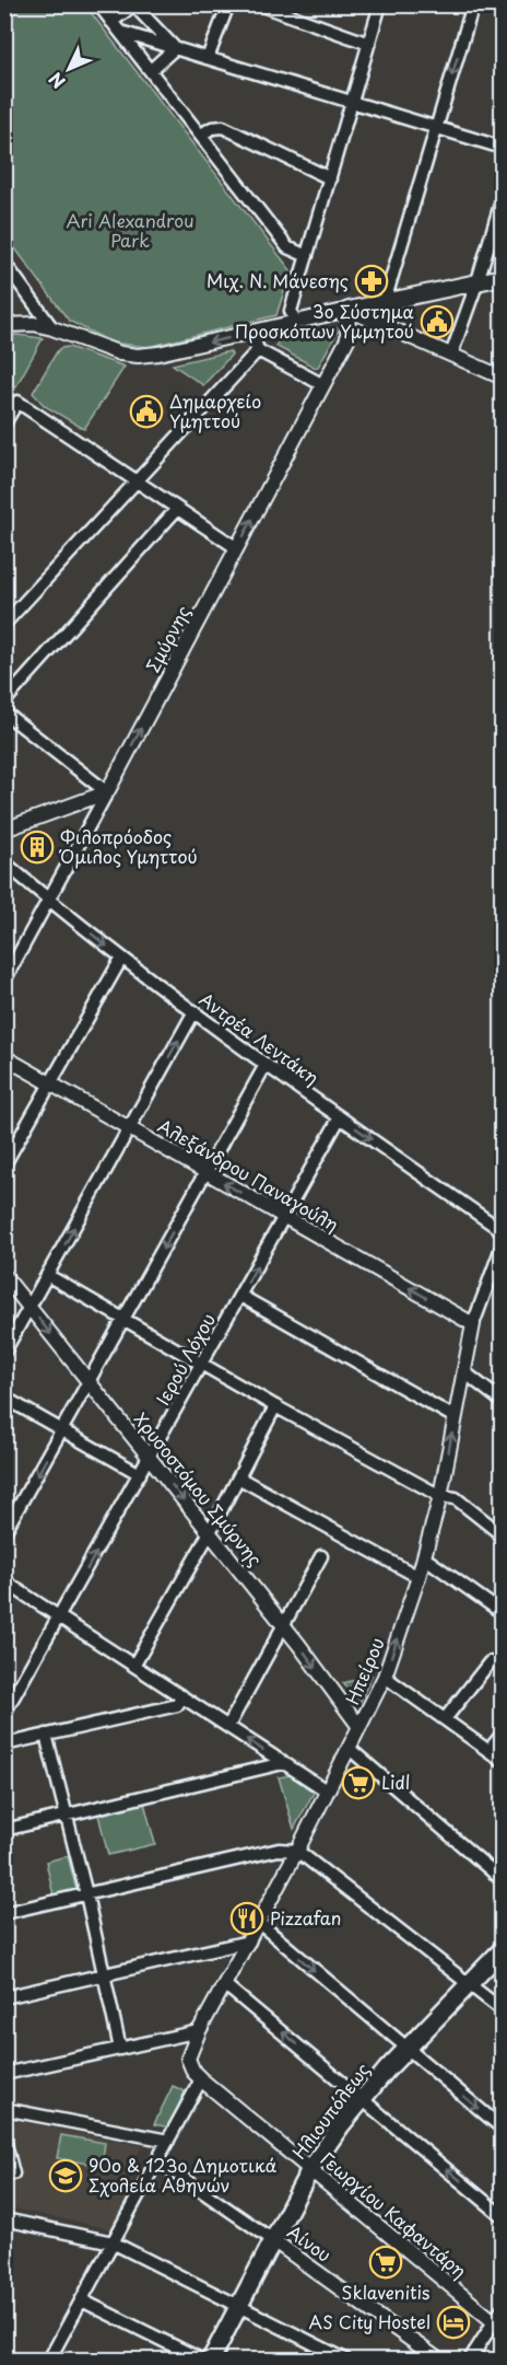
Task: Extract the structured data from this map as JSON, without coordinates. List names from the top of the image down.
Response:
{
  "streets": {
    "main road": ["Ηλιουπόλεως"],
    "street": [
      "Σμύρνης",
      "Αντρέα Λεντάκη",
      "Αλεξάνδρου Παναγούλη",
      "Ιερού Λόχου",
      "Χρυσοστόμου Σμύρνης",
      "Ηπείρου",
      "Γεωργίου Καφαντάρη",
      "Αίνου"
    ]
  },
  "crossings": [
    ["Σμύρνης", "Αντρέα Λεντάκη"],
    ["Αντρέα Λεντάκη", "Ιερού Λόχου"],
    ["Αλεξάνδρου Παναγούλη", "Ιερού Λόχου"],
    ["Αλεξάνδρου Παναγούλη", "Ηπείρου"],
    ["Ιερού Λόχου", "Χρυσοστόμου Σμύρνης"],
    ["Χρυσοστόμου Σμύρνης", "Ηπείρου"],
    ["Ηπείρου", "Γεωργίου Καφαντάρη"],
    ["Ηλιουπόλεως", "Γεωργίου Καφαντάρη"],
    ["Ηλιουπόλεως", "Αίνου"]
  ],
  "one_way": ["Αντρέα Λεντάκη"],
  "parks": ["Ari Alexandrou Park"],
  "places": {
    "pharmacy": ["Μιχ. Ν. Μάνεσης"],
    "public building": ["3o Σύστημα Προσκόπων Υμμητού", "Δημαρχείο Υμηττού"],
    "building": ["Φιλοπρόοδος Όμιλος Υμηττού"],
    "supermarket": ["Lidl", "Sklavenitis"],
    "restaurant": ["Pizzafan"],
    "school or university": ["90ο & 123ο Δημοτικά Σχολεία Αθηνών"],
    "hotel": ["AS City Hostel"]
  },
  "north": "bottom left"
}
